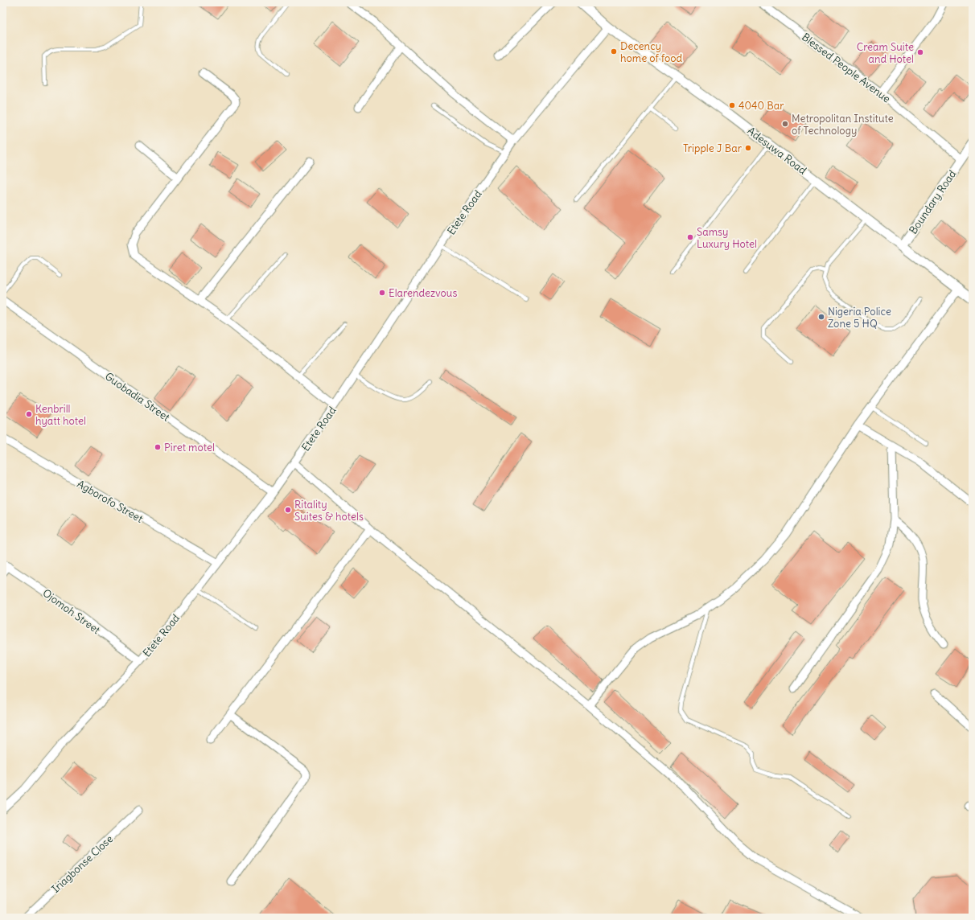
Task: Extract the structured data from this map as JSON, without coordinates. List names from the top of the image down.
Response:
{
  "streets": {
    "street": [
      "Blessed People Avenue",
      "Adesuwa Road",
      "Boundary Road",
      "Etete Road",
      "Guobadia Street",
      "Agborofo Street",
      "Ojomoh Street",
      "Iriagbonse Close"
    ]
  },
  "crossings": [
    ["Blessed People Avenue", "Boundary Road"],
    ["Adesuwa Road", "Boundary Road"],
    ["Adesuwa Road", "Etete Road"],
    ["Etete Road", "Guobadia Street"],
    ["Etete Road", "Agborofo Street"],
    ["Etete Road", "Ojomoh Street"]
  ],
  "places": [
    "Decency home of food",
    "Cream Suite and Hotel",
    "4040 Bar",
    "Metropolitan Institute of Technology",
    "Tripple J Bar",
    "Samsy Luxury Hotel",
    "Elarendezvous",
    "Nigeria Police Zone 5 HQ",
    "Kenbrill hyatt hotel",
    "Piret motel",
    "Ritality Suites & hotels"
  ]
}
